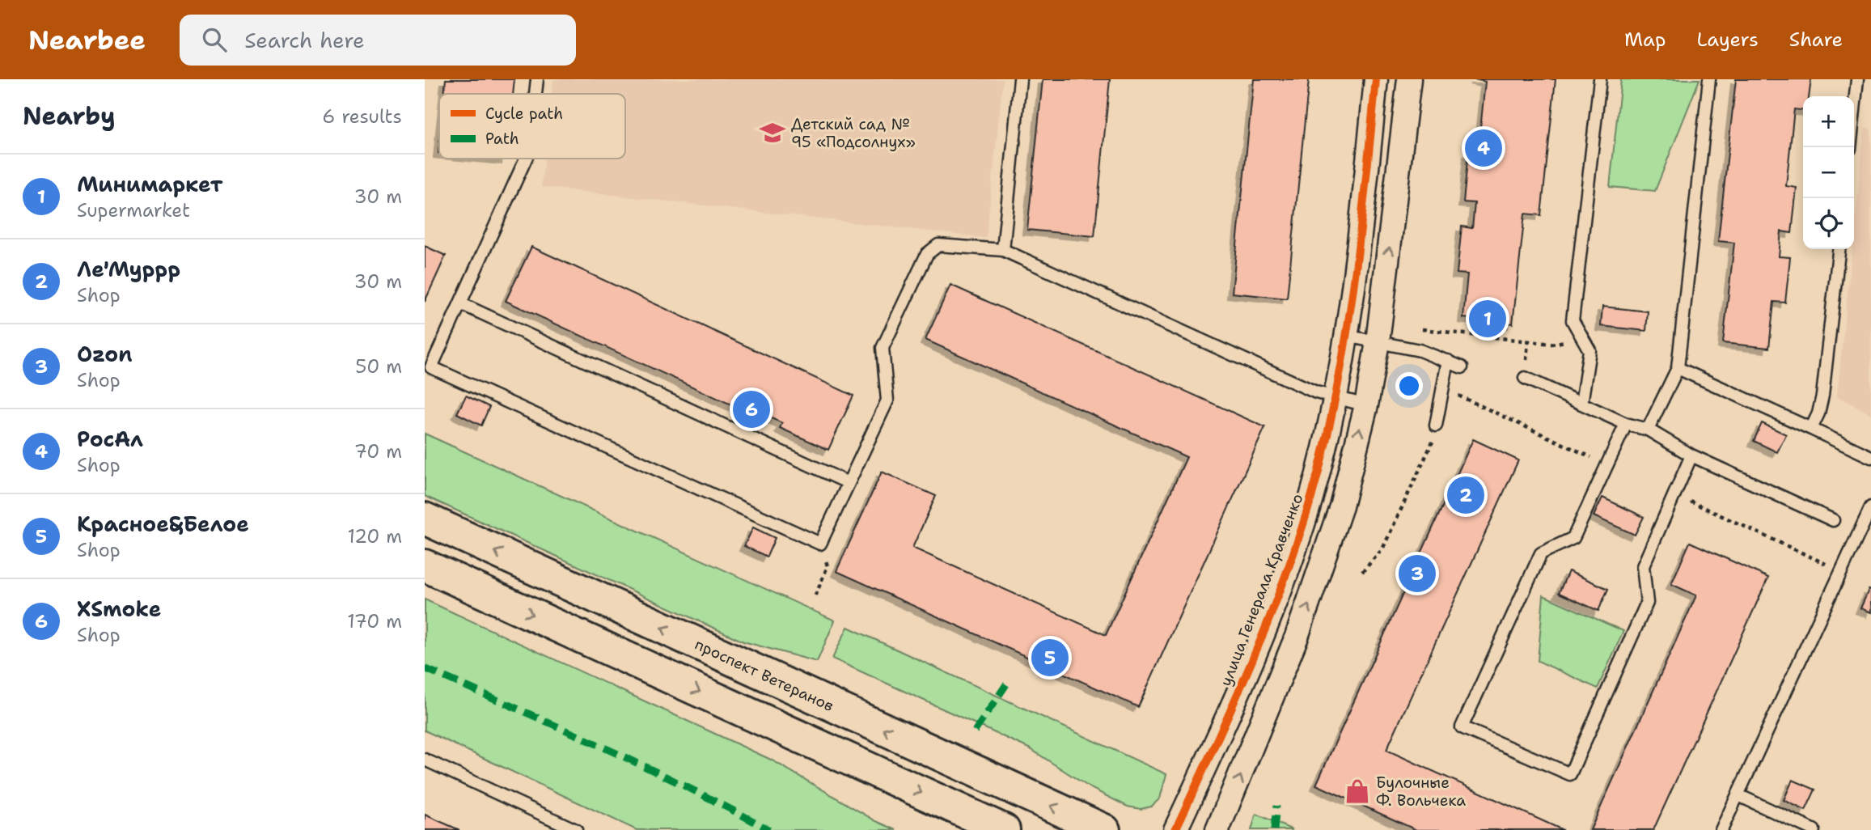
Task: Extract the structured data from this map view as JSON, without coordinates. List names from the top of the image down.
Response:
{
  "streets": {
    "main road": ["проспект Ветеранов"],
    "street": ["улица Генерала Кравченко"]
  },
  "places": {
    "school or university": ["Детский сад № 95 «Подсолнух»"],
    "shop": ["Булочные Ф. Вольчека"]
  },
  "legend": ["Cycle path", "Path"],
  "page": {
    "header": "Nearbee",
    "search": "Search here",
    "nav": ["Map", "Layers", "Share"],
    "heading": ["Nearby", "6 results"],
    "map_buttons": ["+", "−"],
    "pins": [
      "4",
      "1",
      "6",
      "2",
      "3",
      "5"
    ],
    "list": [
      {
        "mark": "1",
        "name": "Минимаркет",
        "note": "Supermarket",
        "value": "30 m"
      },
      {
        "mark": "2",
        "name": "Ле'Муррр",
        "note": "Shop",
        "value": "30 m"
      },
      {
        "mark": "3",
        "name": "Ozon",
        "note": "Shop",
        "value": "50 m"
      },
      {
        "mark": "4",
        "name": "РосАл",
        "note": "Shop",
        "value": "70 m"
      },
      {
        "mark": "5",
        "name": "Красное&Белое",
        "note": "Shop",
        "value": "120 m"
      },
      {
        "mark": "6",
        "name": "XSmoke",
        "note": "Shop",
        "value": "170 m"
      }
    ]
  }
}
